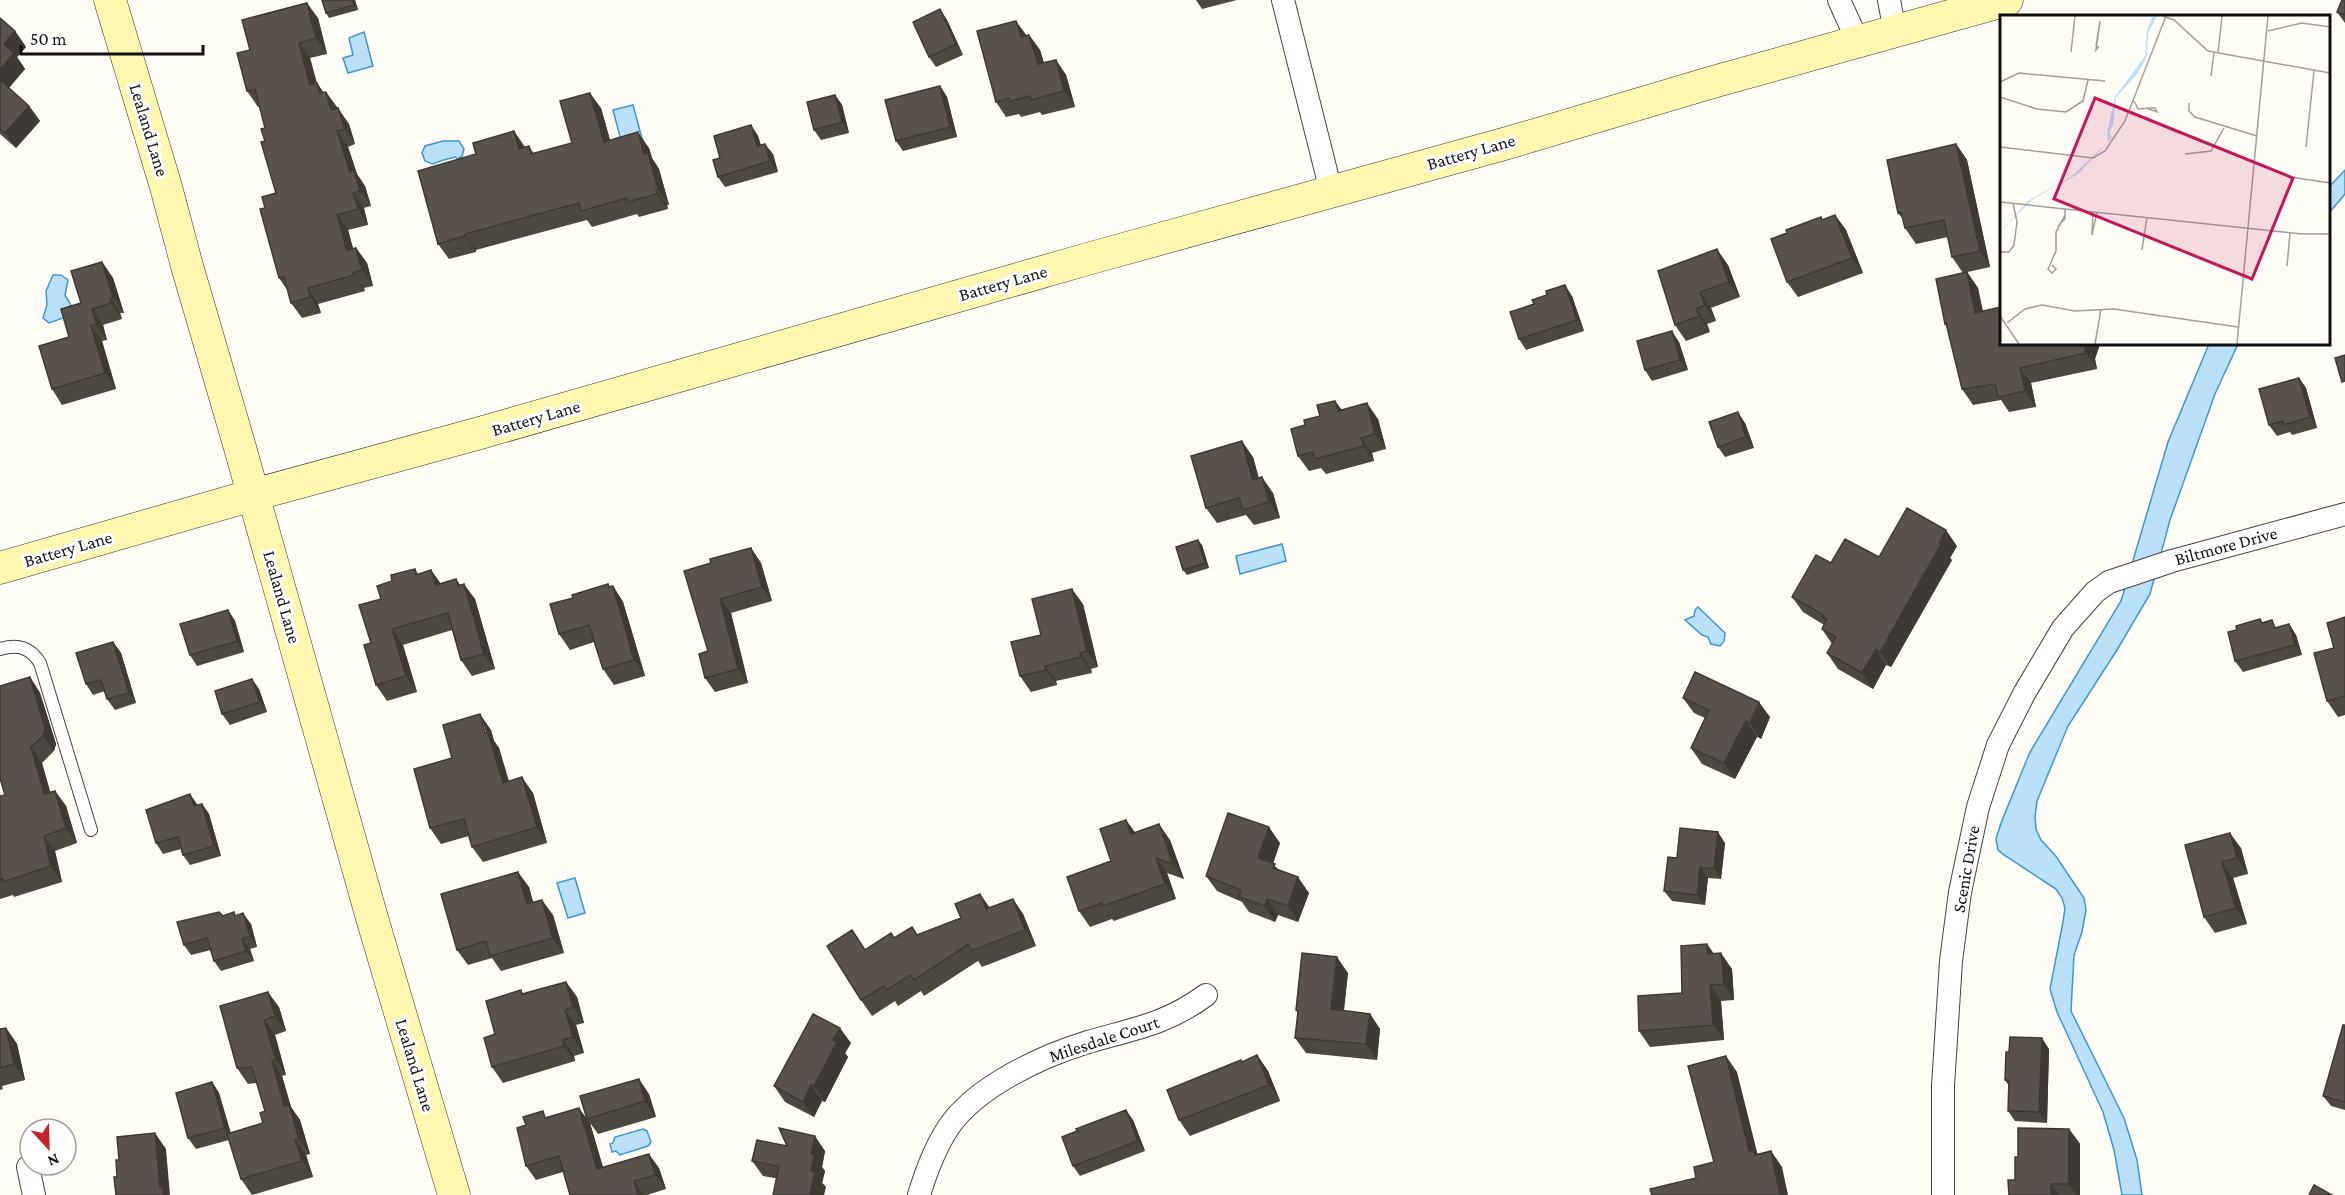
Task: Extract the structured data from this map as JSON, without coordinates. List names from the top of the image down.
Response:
{
  "streets": {
    "main road": ["Lealand Lane", "Battery Lane"],
    "street": ["Biltmore Drive", "Scenic Drive", "Milesdale Court"]
  },
  "crossings": [
    ["Lealand Lane", "Battery Lane"],
    ["Biltmore Drive", "Scenic Drive"]
  ],
  "scale_bar": "50 m",
  "north": "bottom"
}
